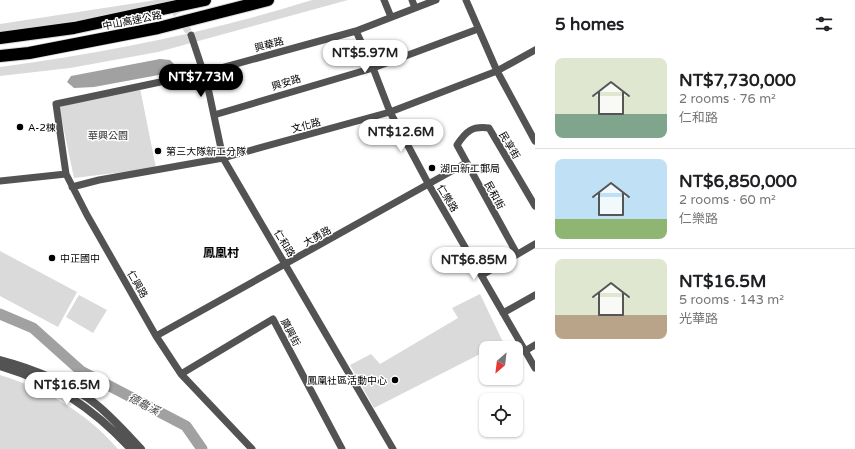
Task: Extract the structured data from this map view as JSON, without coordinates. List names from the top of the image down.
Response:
{
  "streets": {
    "highway": ["中山高速公路"],
    "street": [
      "興華路",
      "興安路",
      "文化路",
      "民享街",
      "民和街",
      "仁樂路",
      "大勇路",
      "仁和路",
      "仁興路",
      "廣興街"
    ]
  },
  "crossings": [
    ["興華路", "仁樂路"],
    ["興華路", "仁和路"],
    ["興華路", "仁興路"],
    ["興安路", "仁樂路"],
    ["興安路", "仁和路"],
    ["文化路", "仁樂路"],
    ["文化路", "仁和路"],
    ["文化路", "仁興路"],
    ["民享街", "民和街"],
    ["民和街", "大勇路"],
    ["仁樂路", "大勇路"],
    ["大勇路", "仁和路"],
    ["大勇路", "仁興路"],
    ["仁興路", "廣興街"]
  ],
  "districts": ["鳳凰村"],
  "water": ["德龜溪"],
  "parks": ["華興公園"],
  "places": [
    "A-2棟",
    "第三大隊新工分隊",
    "湖口新工郵局",
    "中正國中",
    "鳳凰社區活動中心"
  ],
  "north": "bottom left",
  "page": {
    "heading": "5 homes",
    "price": [
      "NT$5.97M",
      "NT$7.73M",
      "NT$12.6M",
      "NT$6.85M",
      "NT$16.5M"
    ],
    "list": [
      {
        "name": "NT$7,730,000",
        "note": "2 rooms · 76 m² · 仁和路"
      },
      {
        "name": "NT$6,850,000",
        "note": "2 rooms · 60 m² · 仁樂路"
      },
      {
        "name": "NT$16.5M",
        "note": "5 rooms · 143 m² · 光華路"
      }
    ]
  }
}
